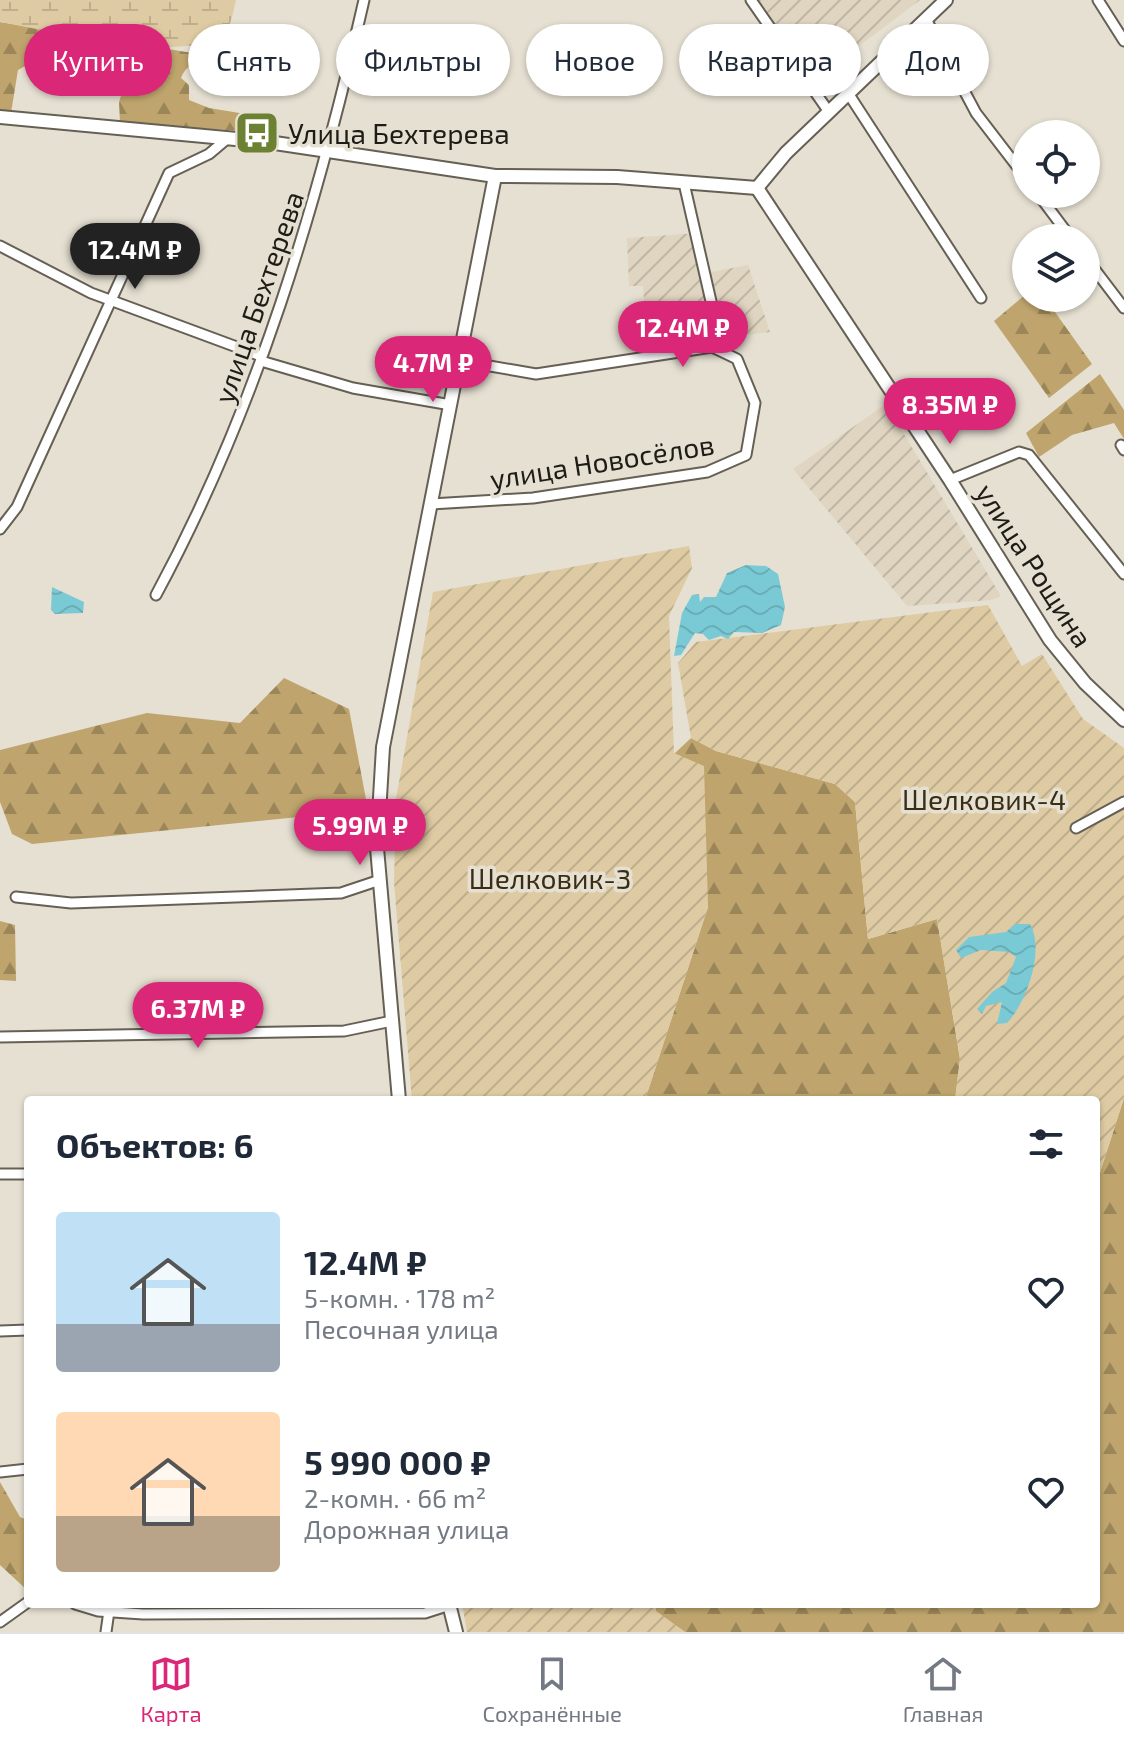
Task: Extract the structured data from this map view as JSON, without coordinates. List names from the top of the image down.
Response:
{
  "streets": {
    "street": ["улица Бехтерева", "улица Новосёлов", "улица Рощина"]
  },
  "parks": ["Шелковик-4", "Шелковик-3"],
  "places": {
    "bus stop": ["Улица Бехтерева"]
  },
  "page": {
    "chip": [
      "Купить",
      "Снять",
      "Фильтры",
      "Новое",
      "Квартира",
      "Дом"
    ],
    "price": [
      "12.4M ₽",
      "12.4M ₽",
      "4.7M ₽",
      "8.35M ₽",
      "5.99M ₽",
      "6.37M ₽"
    ],
    "heading": "Объектов: 6",
    "list": [
      {
        "name": "12.4M ₽",
        "note": "5-комн. · 178 m² · Песочная улица"
      },
      {
        "name": "5 990 000 ₽",
        "note": "2-комн. · 66 m² · Дорожная улица"
      }
    ],
    "tabs": ["Карта", "Сохранённые", "Главная"]
  }
}
